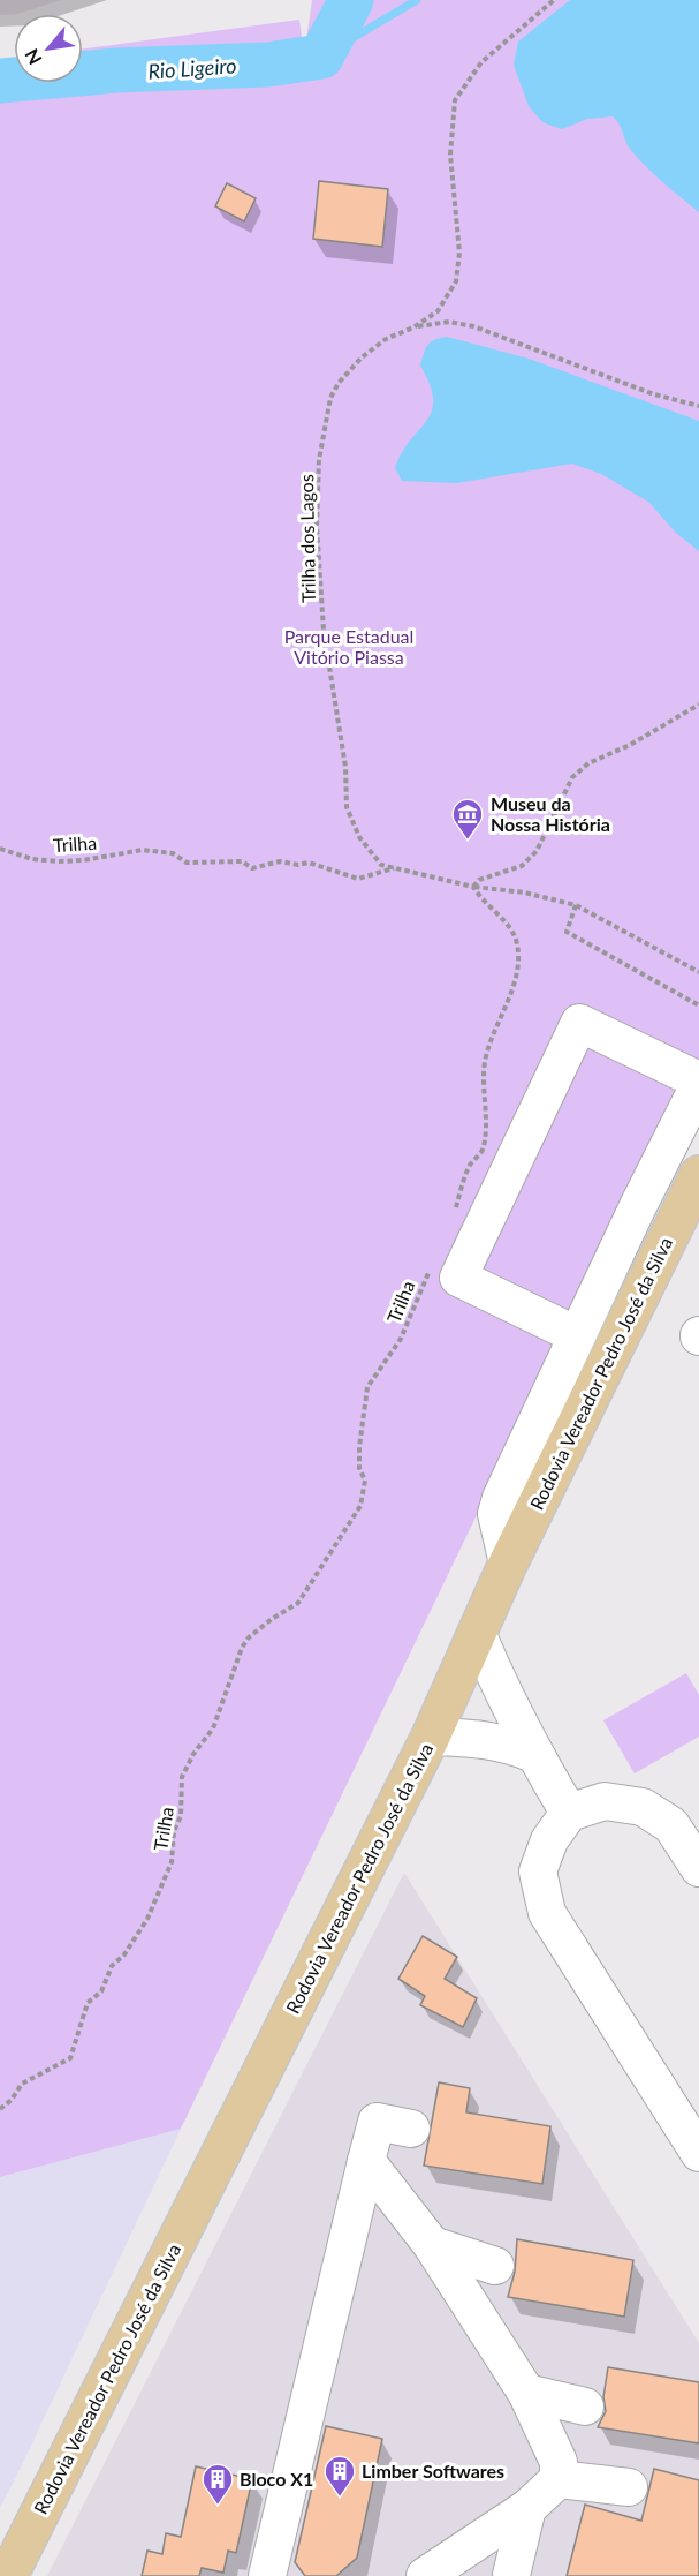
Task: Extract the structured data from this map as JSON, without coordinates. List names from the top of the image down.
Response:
{
  "streets": {
    "main road": ["Rodovia Vereador Pedro José da Silva"],
    "path": ["Trilha dos Lagos", "Trilha"]
  },
  "crossings": [
    ["Trilha dos Lagos", "Trilha"]
  ],
  "water": ["Rio Ligeiro"],
  "parks": ["Parque Estadual Vitório Piassa"],
  "places": {
    "museum": ["Museu da Nossa História"],
    "building": ["Limber Softwares", "Bloco X1"]
  },
  "north": "bottom left"
}
